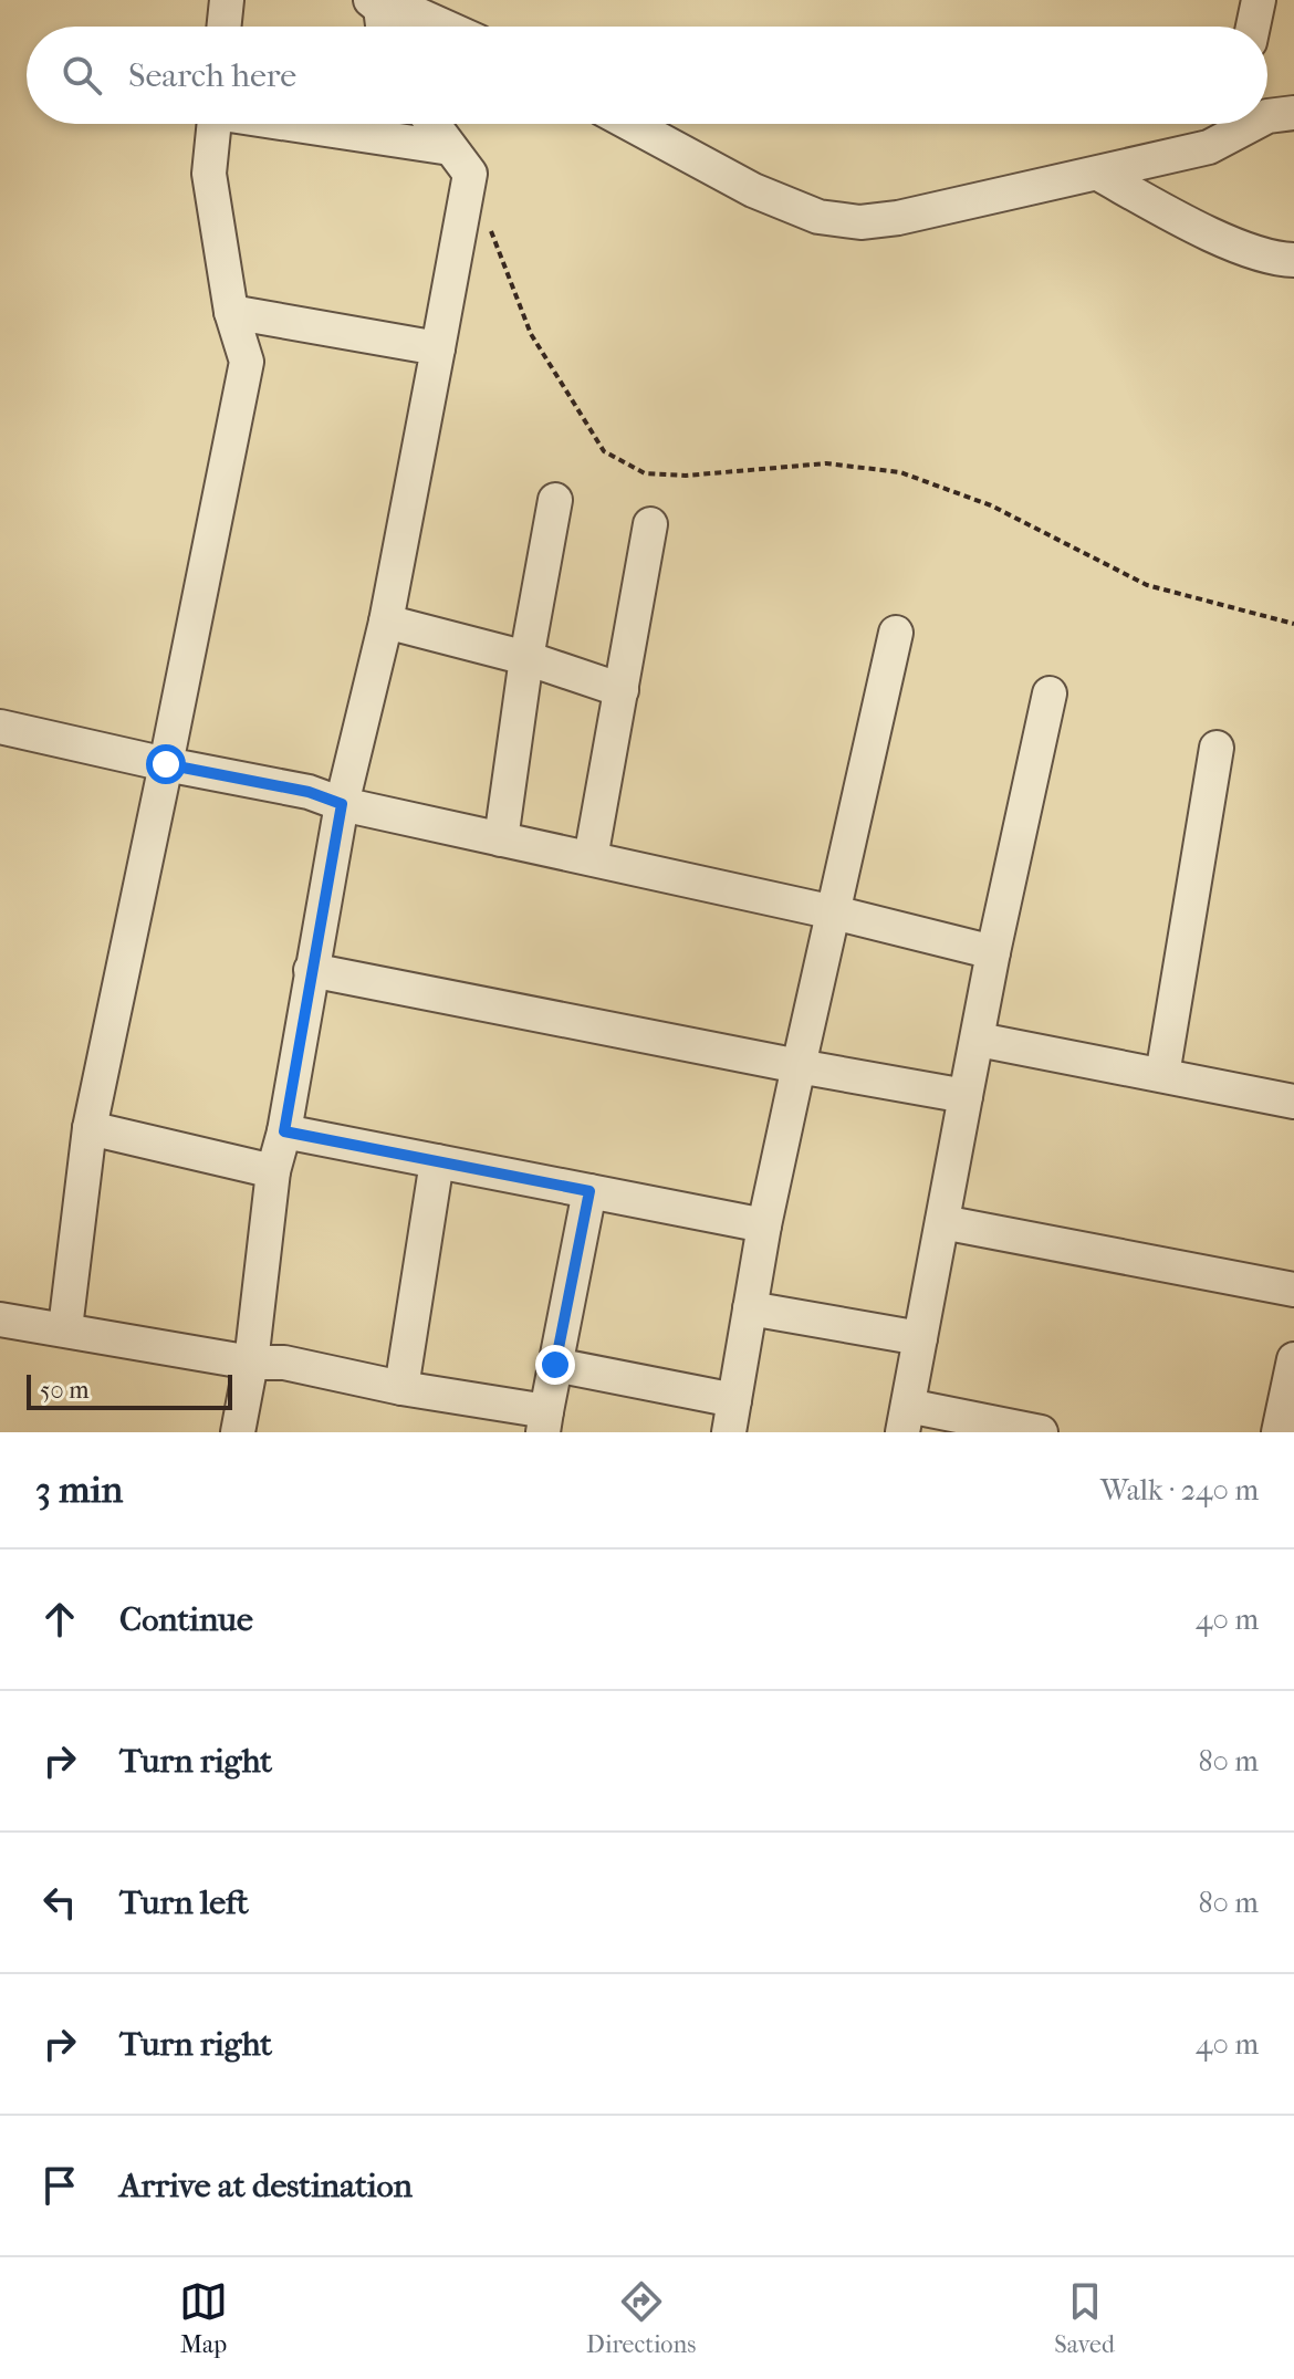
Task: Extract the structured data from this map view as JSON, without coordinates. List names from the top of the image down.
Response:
{
  "scale_bar": "50 m",
  "page": {
    "search": "Search here",
    "scale": "50 m",
    "heading": ["3 min", "Walk · 240 m"],
    "list": [
      ["Continue", "40 m"],
      ["Turn right", "80 m"],
      ["Turn left", "80 m"],
      ["Turn right", "40 m"],
      "Arrive at destination"
    ],
    "nav": ["Map", "Directions", "Saved"]
  }
}
